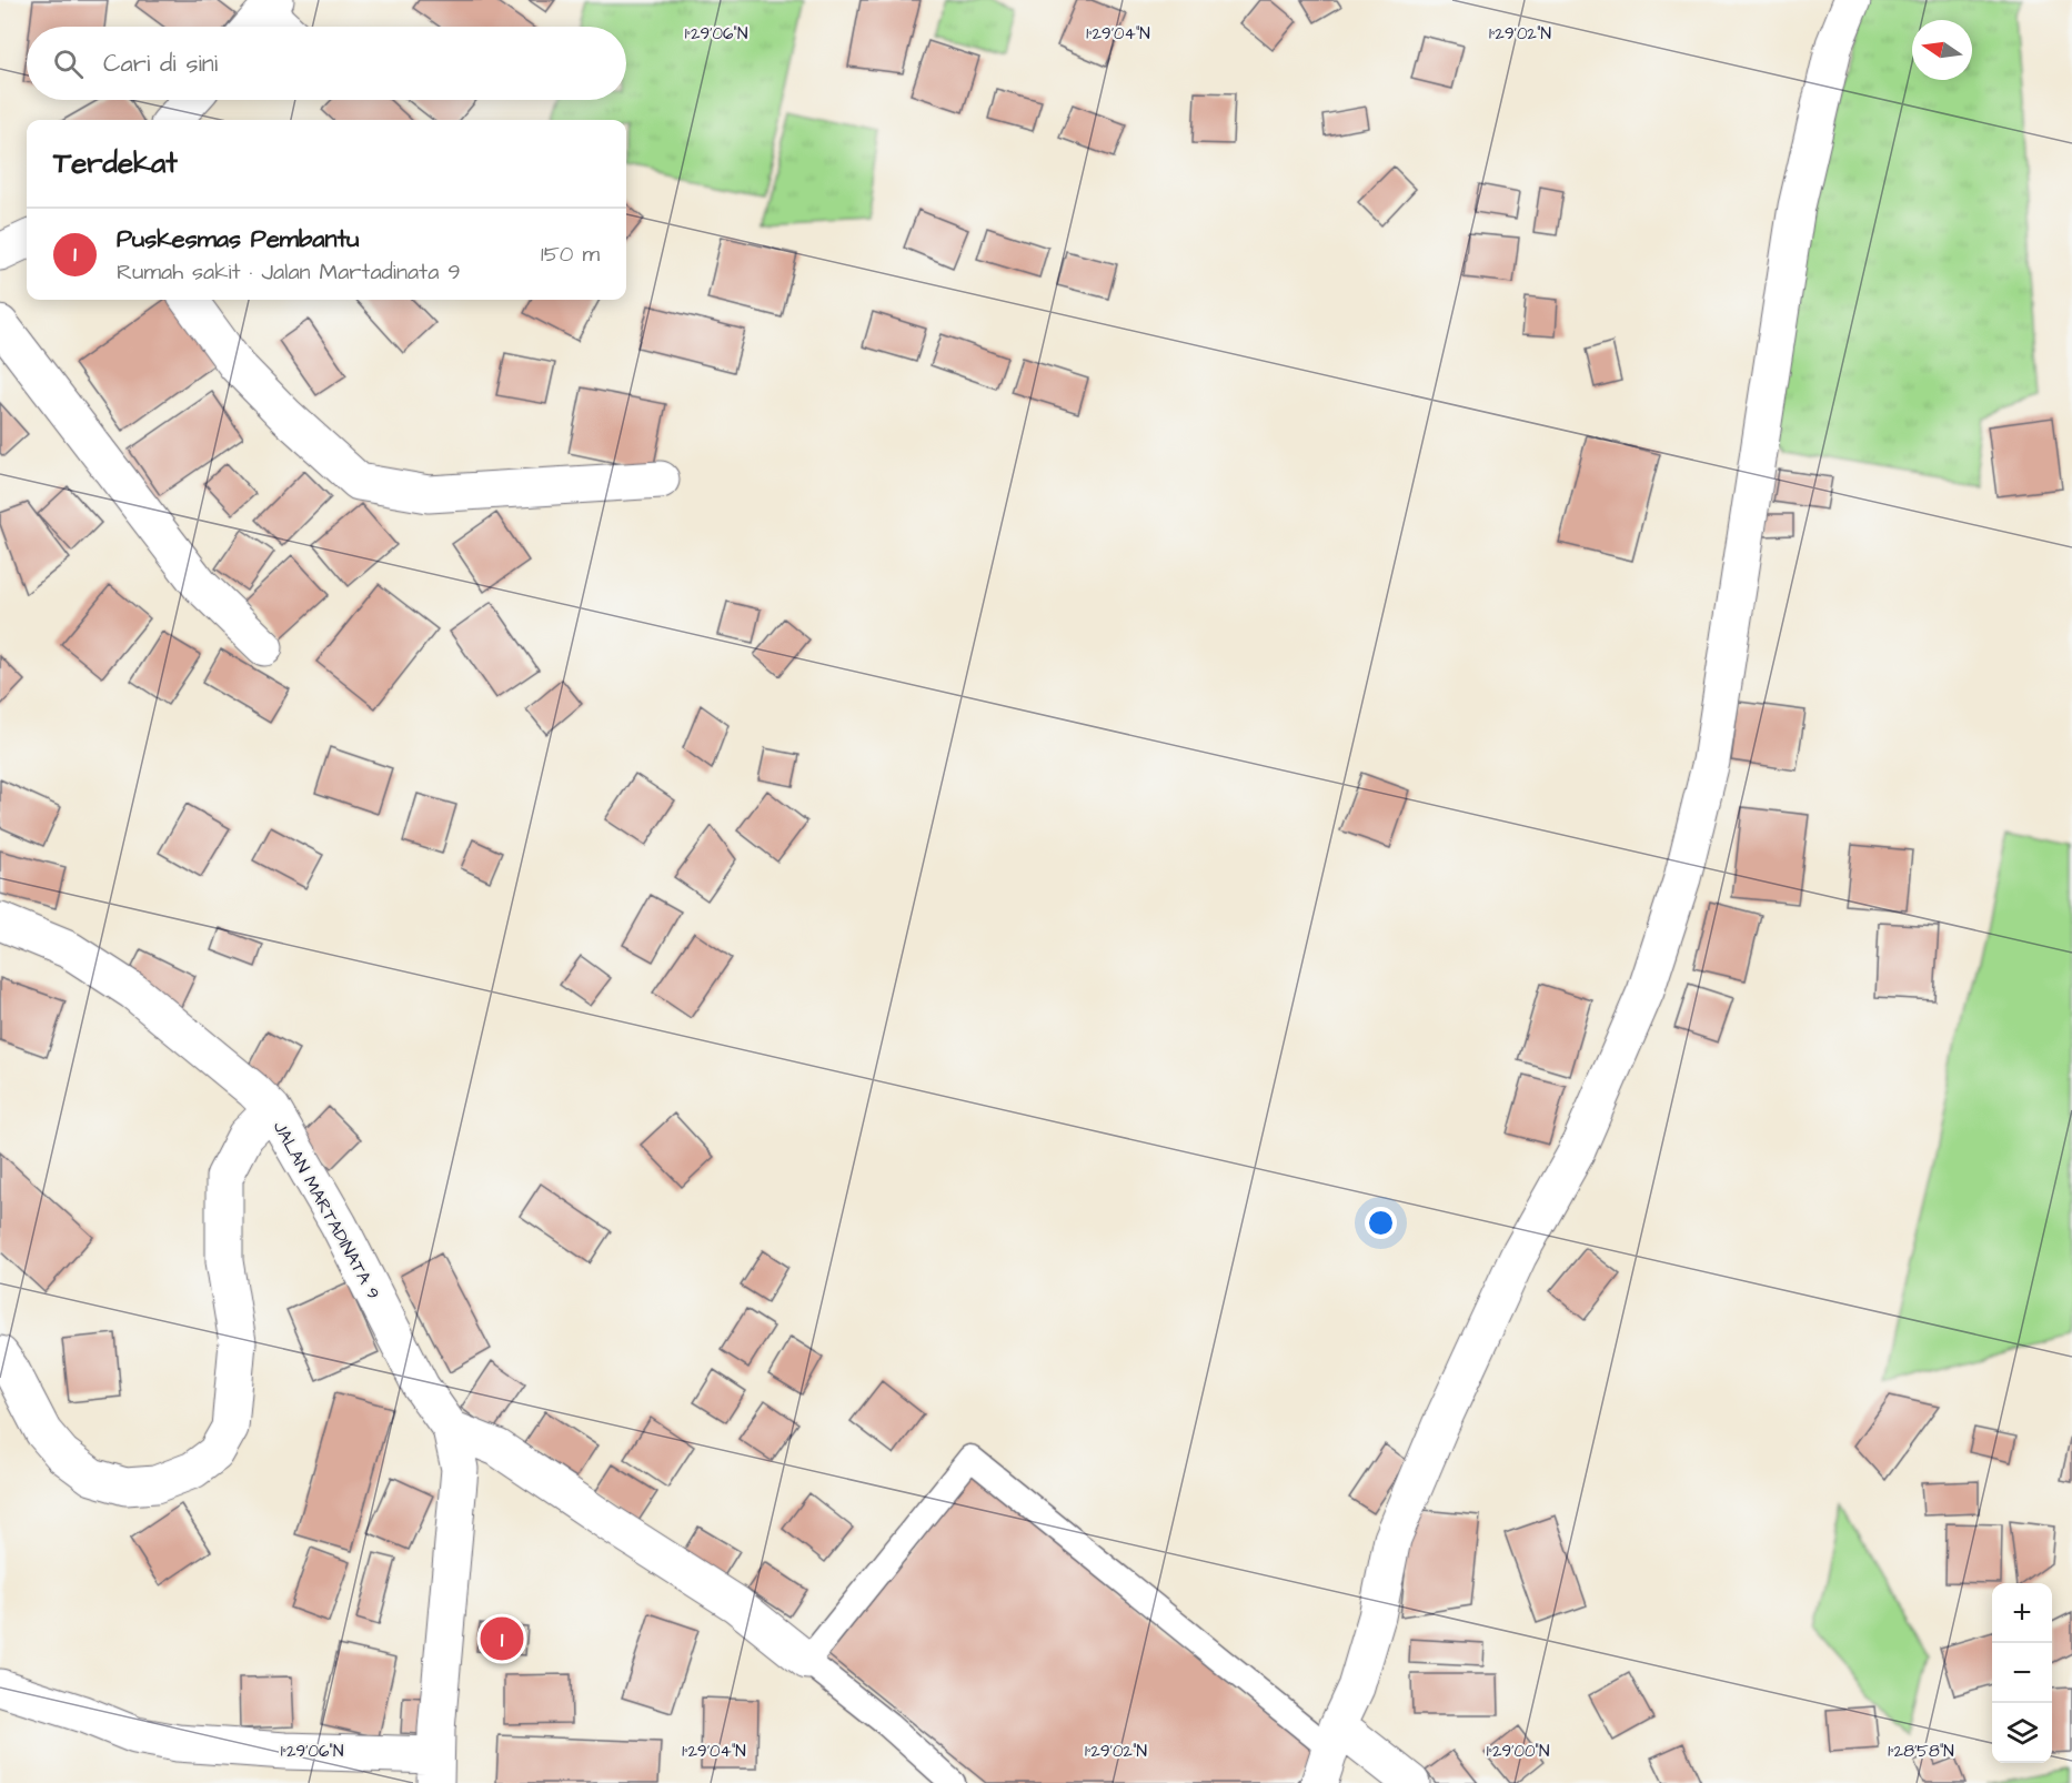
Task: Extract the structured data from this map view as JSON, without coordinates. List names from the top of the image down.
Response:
{
  "streets": {
    "street": ["JALAN MARTADINATA 9"]
  },
  "north": "left",
  "page": {
    "search": "Cari di sini",
    "heading": "Terdekat",
    "list": [
      {
        "mark": "1",
        "name": "Puskesmas Pembantu",
        "note": "Rumah sakit · Jalan Martadinata 9",
        "value": "150 m"
      }
    ],
    "map_buttons": ["+", "−"],
    "pins": "1"
  },
  "coordinates": [
    "1°29'06\"N",
    "1°29'04\"N",
    "1°29'02\"N",
    "1°29'00\"N",
    "1°28'58\"N"
  ]
}
